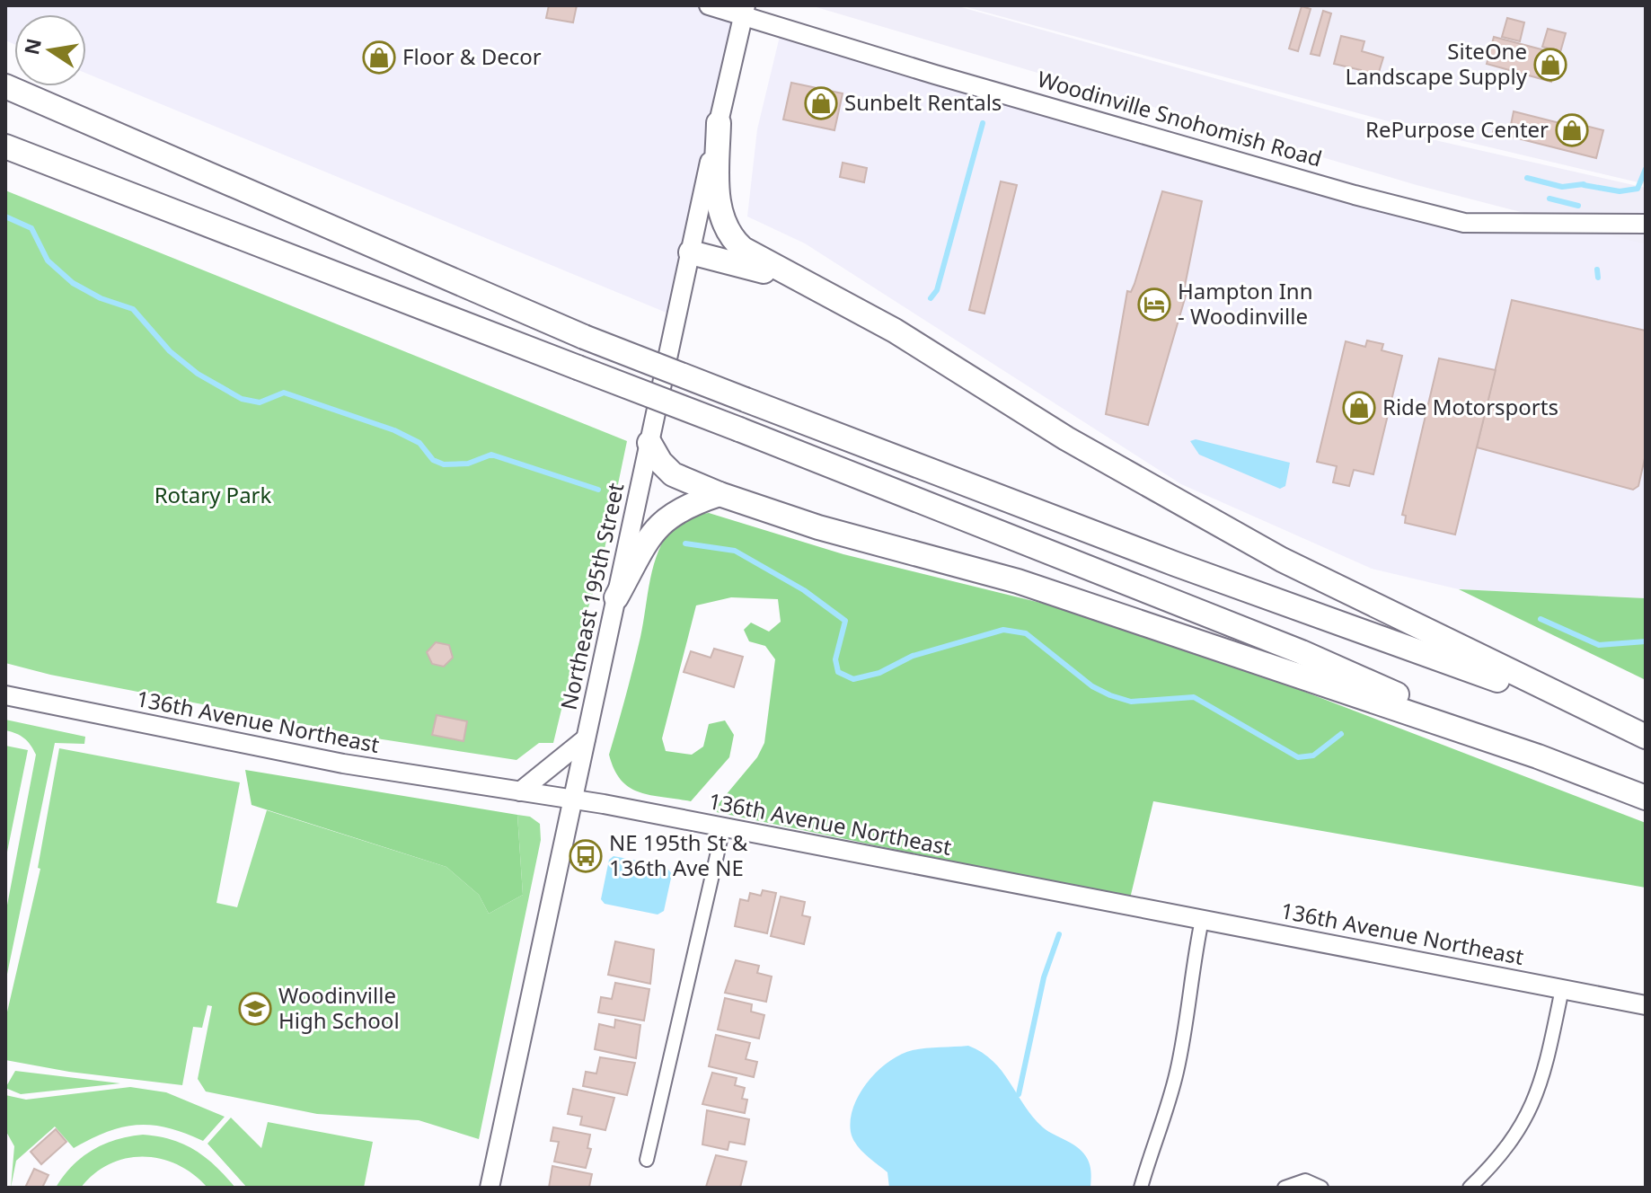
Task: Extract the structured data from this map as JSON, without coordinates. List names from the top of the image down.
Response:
{
  "streets": {
    "main road": ["Woodinville Snohomish Road", "Northeast 195th Street", "136th Avenue Northeast"]
  },
  "crossings": [
    ["Woodinville Snohomish Road", "Northeast 195th Street"],
    ["Northeast 195th Street", "136th Avenue Northeast"]
  ],
  "parks": ["Rotary Park"],
  "places": {
    "shop": [
      "Floor & Decor",
      "SiteOne Landscape Supply",
      "Sunbelt Rentals",
      "RePurpose Center",
      "Ride Motorsports"
    ],
    "hotel": ["Hampton Inn - Woodinville"],
    "bus stop": ["NE 195th St & 136th Ave NE"],
    "school or university": ["Woodinville High School"]
  },
  "north": "left"
}
